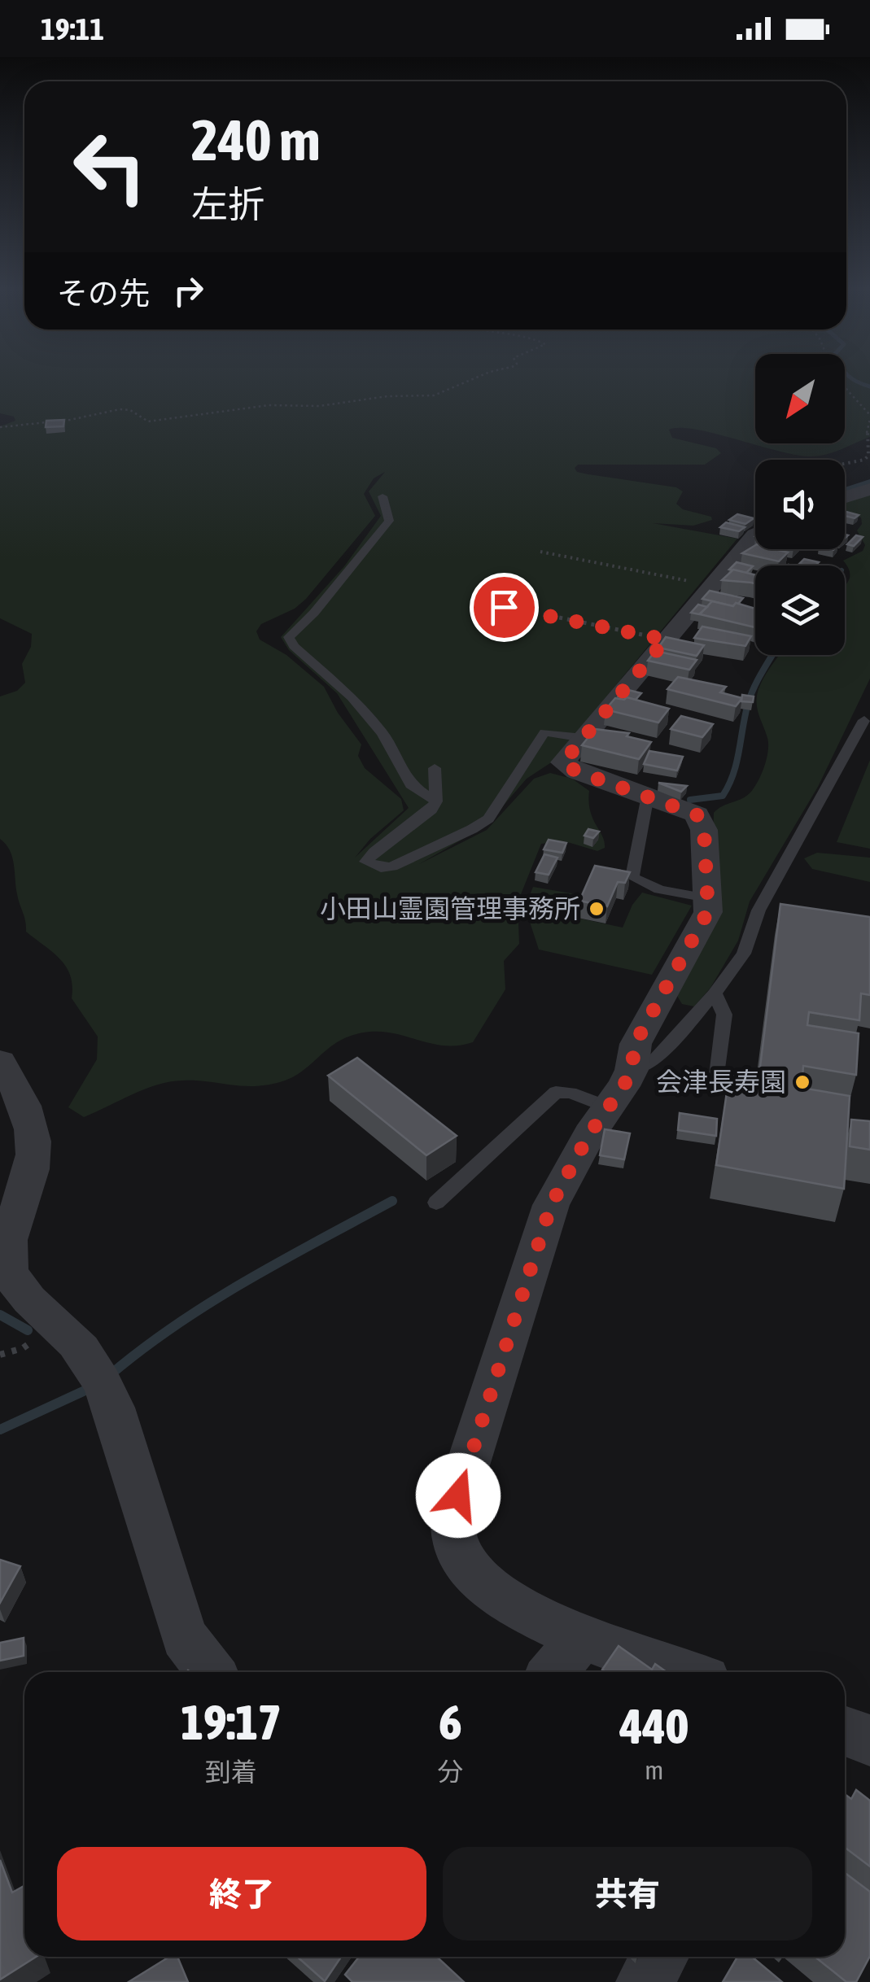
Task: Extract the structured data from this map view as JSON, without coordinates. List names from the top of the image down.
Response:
{
  "places": ["小田山霊園管理事務所", "会津長寿園"],
  "north": "bottom left",
  "page": {
    "status": "19:11",
    "turn": ["240 m", "左折"],
    "then": "その先",
    "eta": [
      "19:17",
      "到着",
      "6",
      "分",
      "440",
      "m"
    ],
    "buttons": ["終了", "共有"]
  }
}
